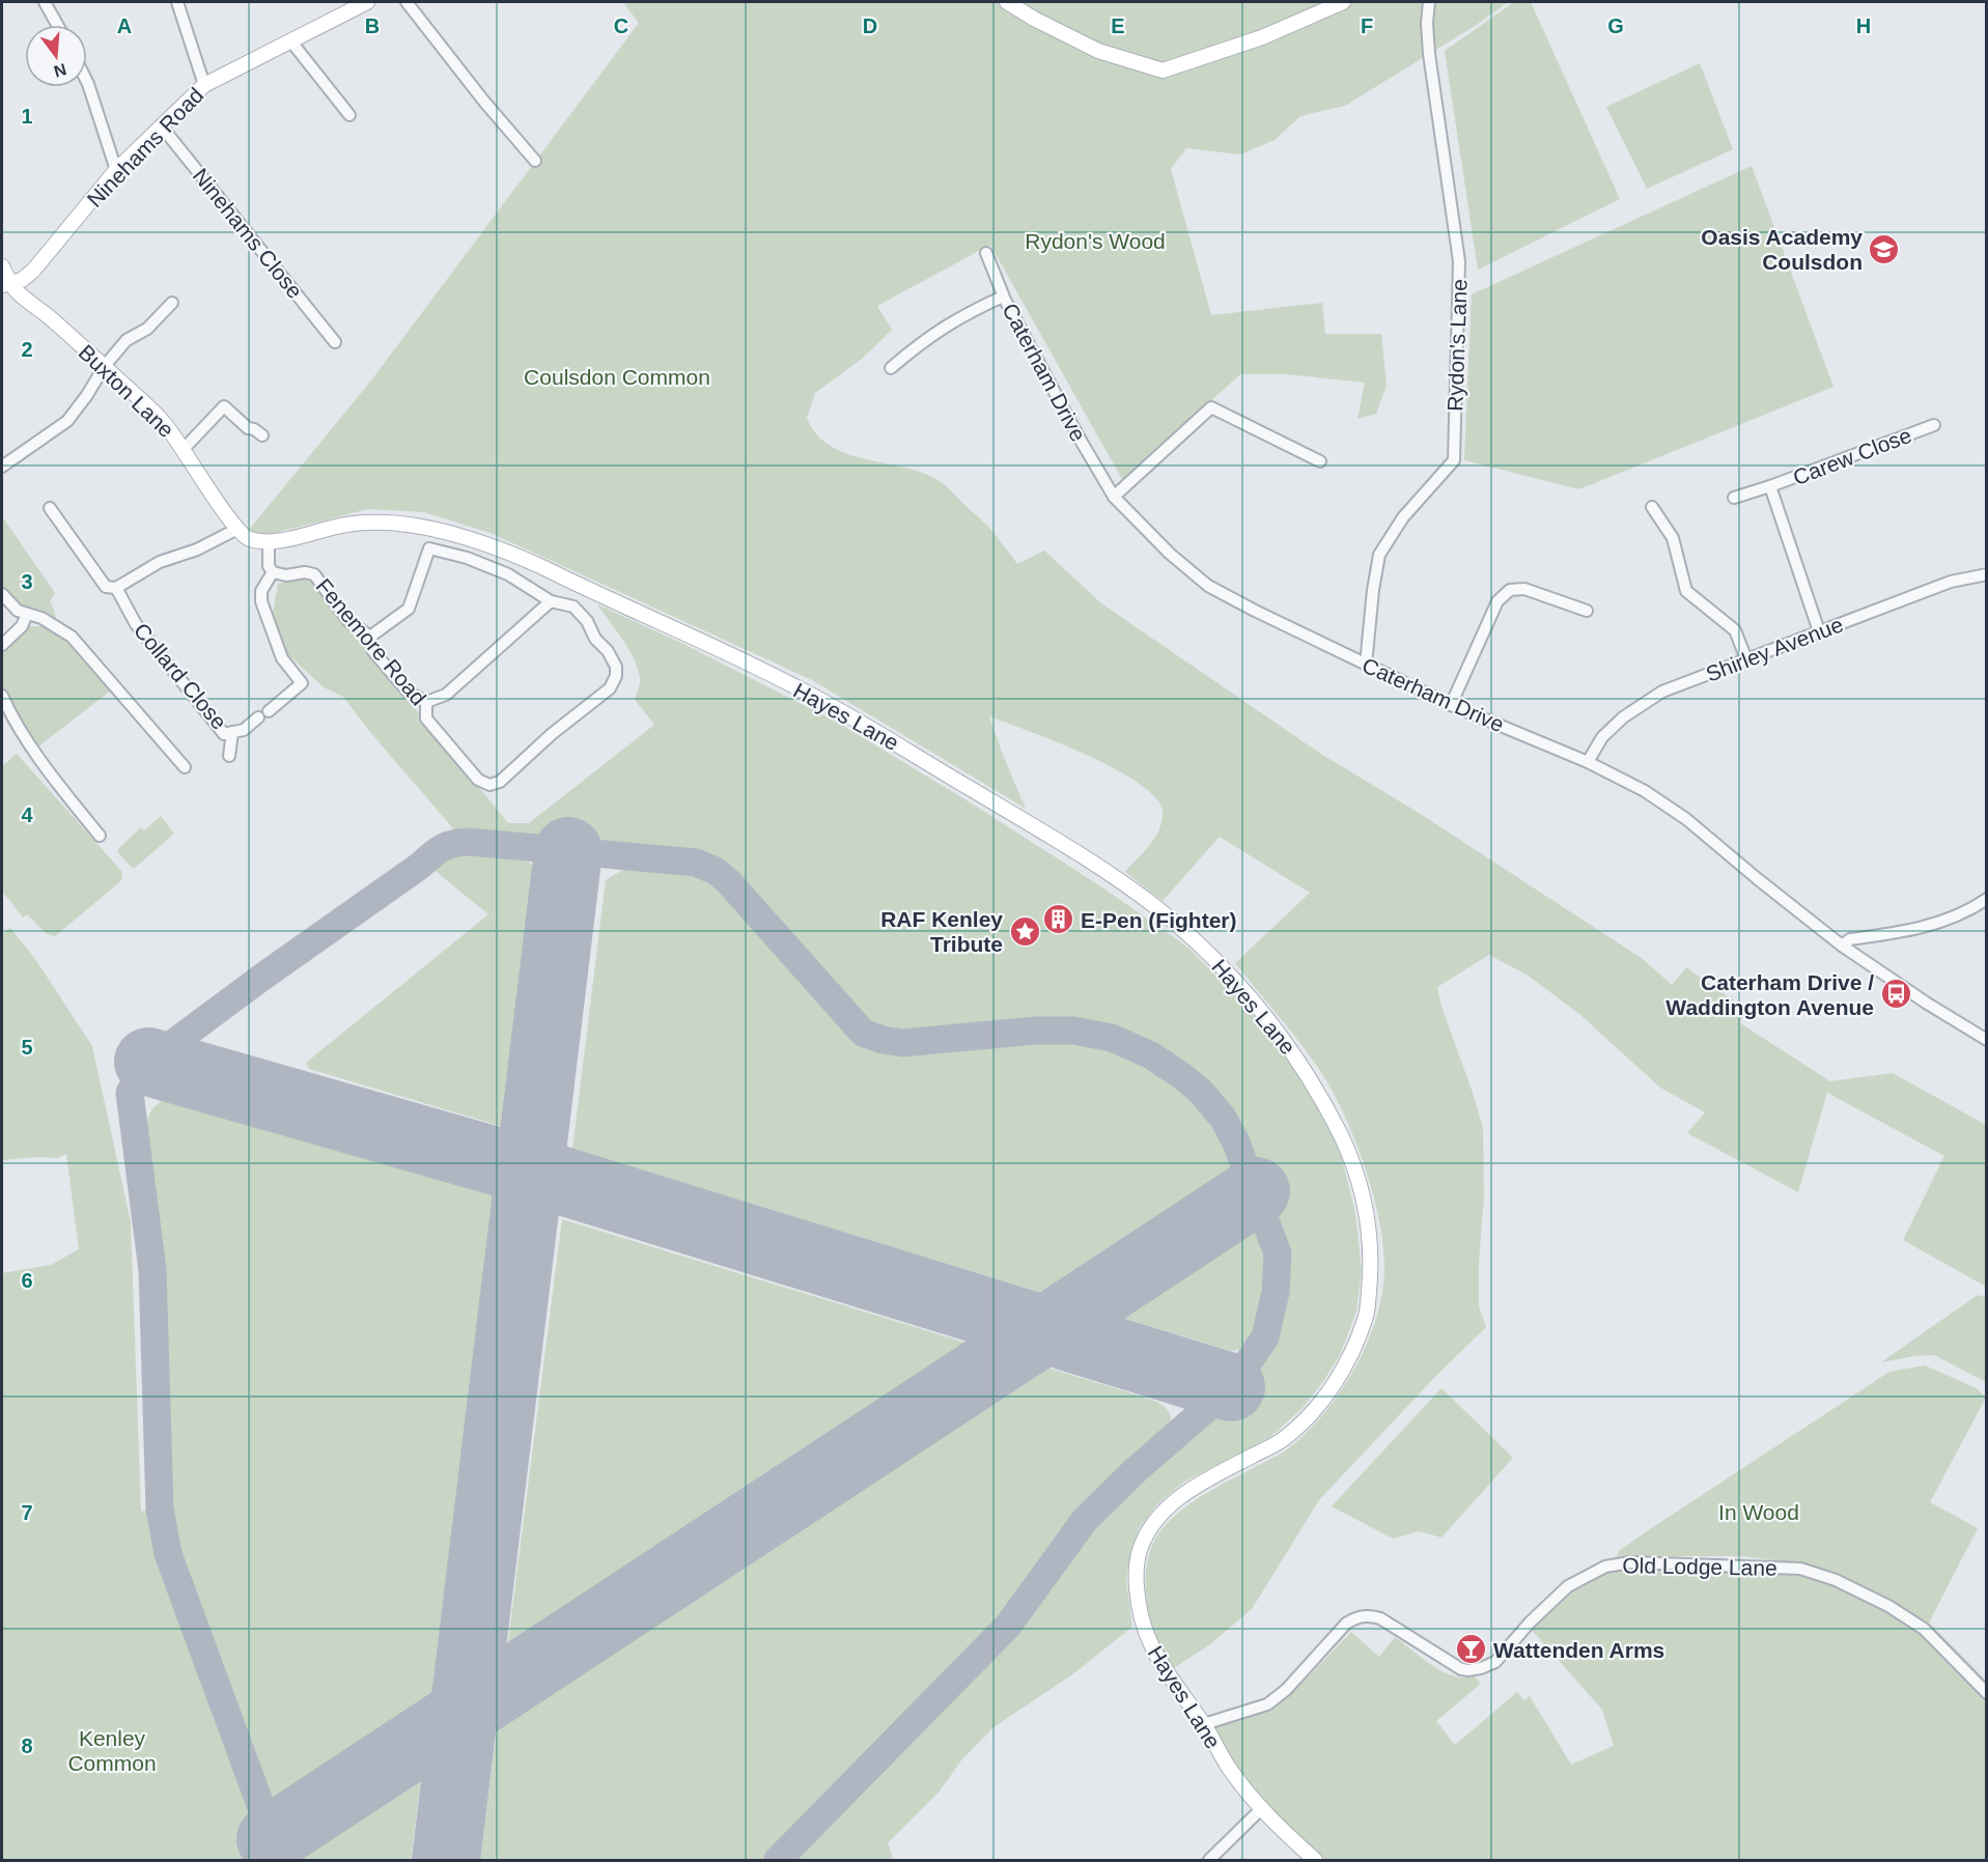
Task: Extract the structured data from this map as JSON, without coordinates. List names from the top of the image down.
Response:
{
  "streets": {
    "street": [
      "Ninehams Road",
      "Ninehams Close",
      "Rydon's Lane",
      "Caterham Drive",
      "Buxton Lane",
      "Carew Close",
      "Fenemore Road",
      "Shirley Avenue",
      "Collard Close",
      "Hayes Lane",
      "Old Lodge Lane"
    ]
  },
  "crossings": [
    ["Ninehams Road", "Ninehams Close"],
    ["Ninehams Road", "Buxton Lane"],
    ["Rydon's Lane", "Caterham Drive"],
    ["Caterham Drive", "Shirley Avenue"],
    ["Buxton Lane", "Hayes Lane"],
    ["Carew Close", "Shirley Avenue"],
    ["Fenemore Road", "Collard Close"],
    ["Hayes Lane", "Old Lodge Lane"]
  ],
  "parks": [
    "Rydon's Wood",
    "Coulsdon Common",
    "In Wood",
    "Kenley Common"
  ],
  "places": {
    "school or university": ["Oasis Academy Coulsdon"],
    "building": ["E-Pen (Fighter)"],
    "place": ["RAF Kenley Tribute"],
    "bus stop": ["Caterham Drive / Waddington Avenue"],
    "bar": ["Wattenden Arms"]
  },
  "north": "bottom",
  "grid": {
    "columns": [
      "A",
      "B",
      "C",
      "D",
      "E",
      "F",
      "G",
      "H"
    ],
    "rows": [
      "1",
      "2",
      "3",
      "4",
      "5",
      "6",
      "7",
      "8"
    ]
  }
}
